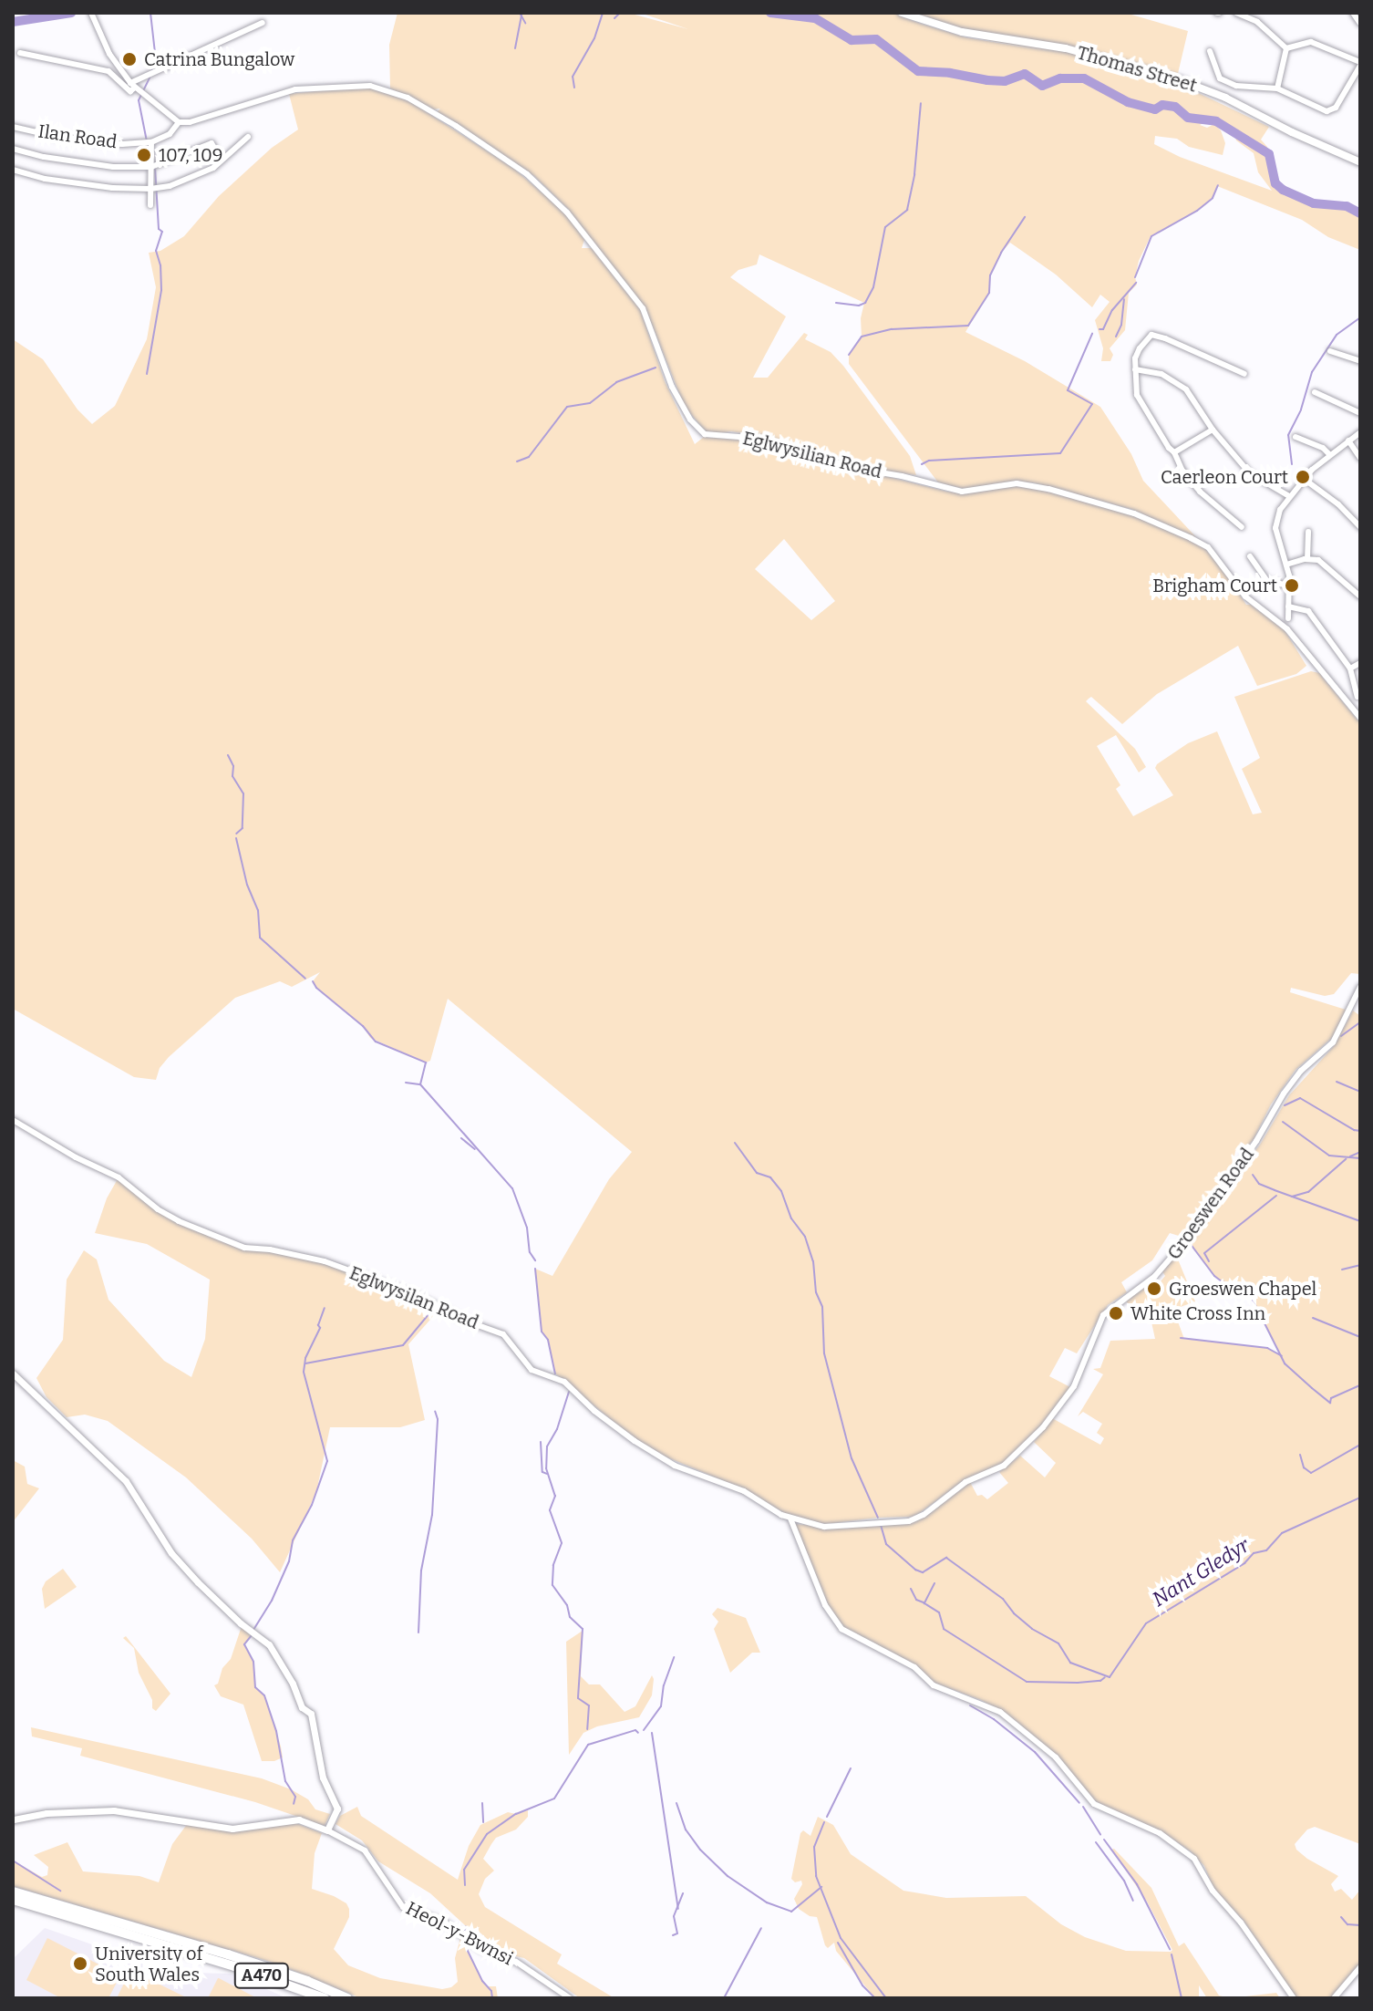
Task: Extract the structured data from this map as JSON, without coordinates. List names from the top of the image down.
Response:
{
  "streets": {
    "highway": ["A470"],
    "main road": ["Thomas Street"],
    "street": [
      "Ilan Road",
      "Eglwysilian Road",
      "Groeswen Road",
      "Eglwysilan Road",
      "Heol-y-Bwnsi"
    ]
  },
  "crossings": [
    ["Groeswen Road", "Eglwysilan Road"]
  ],
  "water": ["Nant Gledyr"],
  "places": [
    "Catrina Bungalow",
    "107, 109",
    "Caerleon Court",
    "Brigham Court",
    "Groeswen Chapel",
    "White Cross Inn",
    "University of South Wales"
  ]
}
